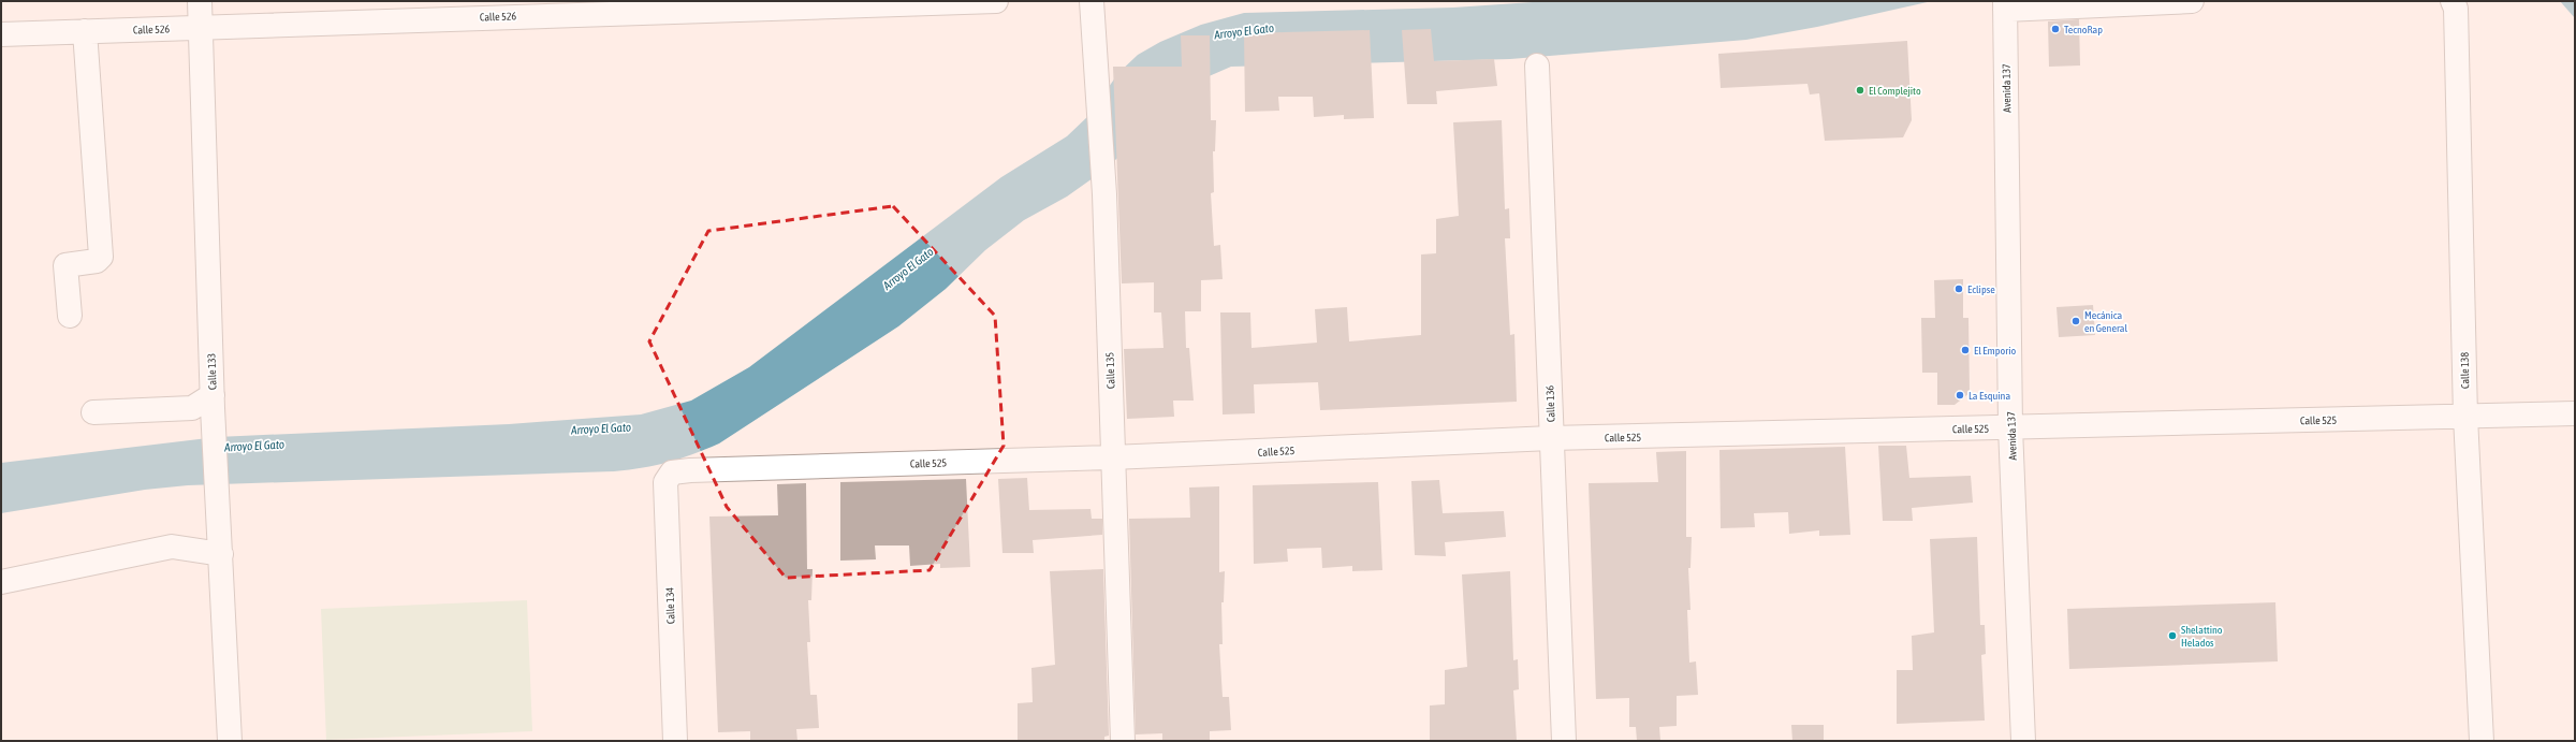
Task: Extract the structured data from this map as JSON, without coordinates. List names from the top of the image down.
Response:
{
  "streets": {
    "street": [
      "Calle 526",
      "Avenida 137",
      "Calle 135",
      "Calle 138",
      "Calle 133",
      "Calle 136",
      "Calle 525",
      "Calle 134"
    ]
  },
  "crossings": [
    ["Calle 526", "Calle 133"],
    ["Avenida 137", "Calle 525"],
    ["Calle 135", "Calle 525"],
    ["Calle 138", "Calle 525"],
    ["Calle 136", "Calle 525"],
    ["Calle 525", "Calle 134"]
  ],
  "water": ["Arroyo El Gato"],
  "places": [
    "TecnoRap",
    "El Complejito",
    "Eclipse",
    "Mecánica en General",
    "El Emporio",
    "La Esquina",
    "Shelattino Helados"
  ]
}
